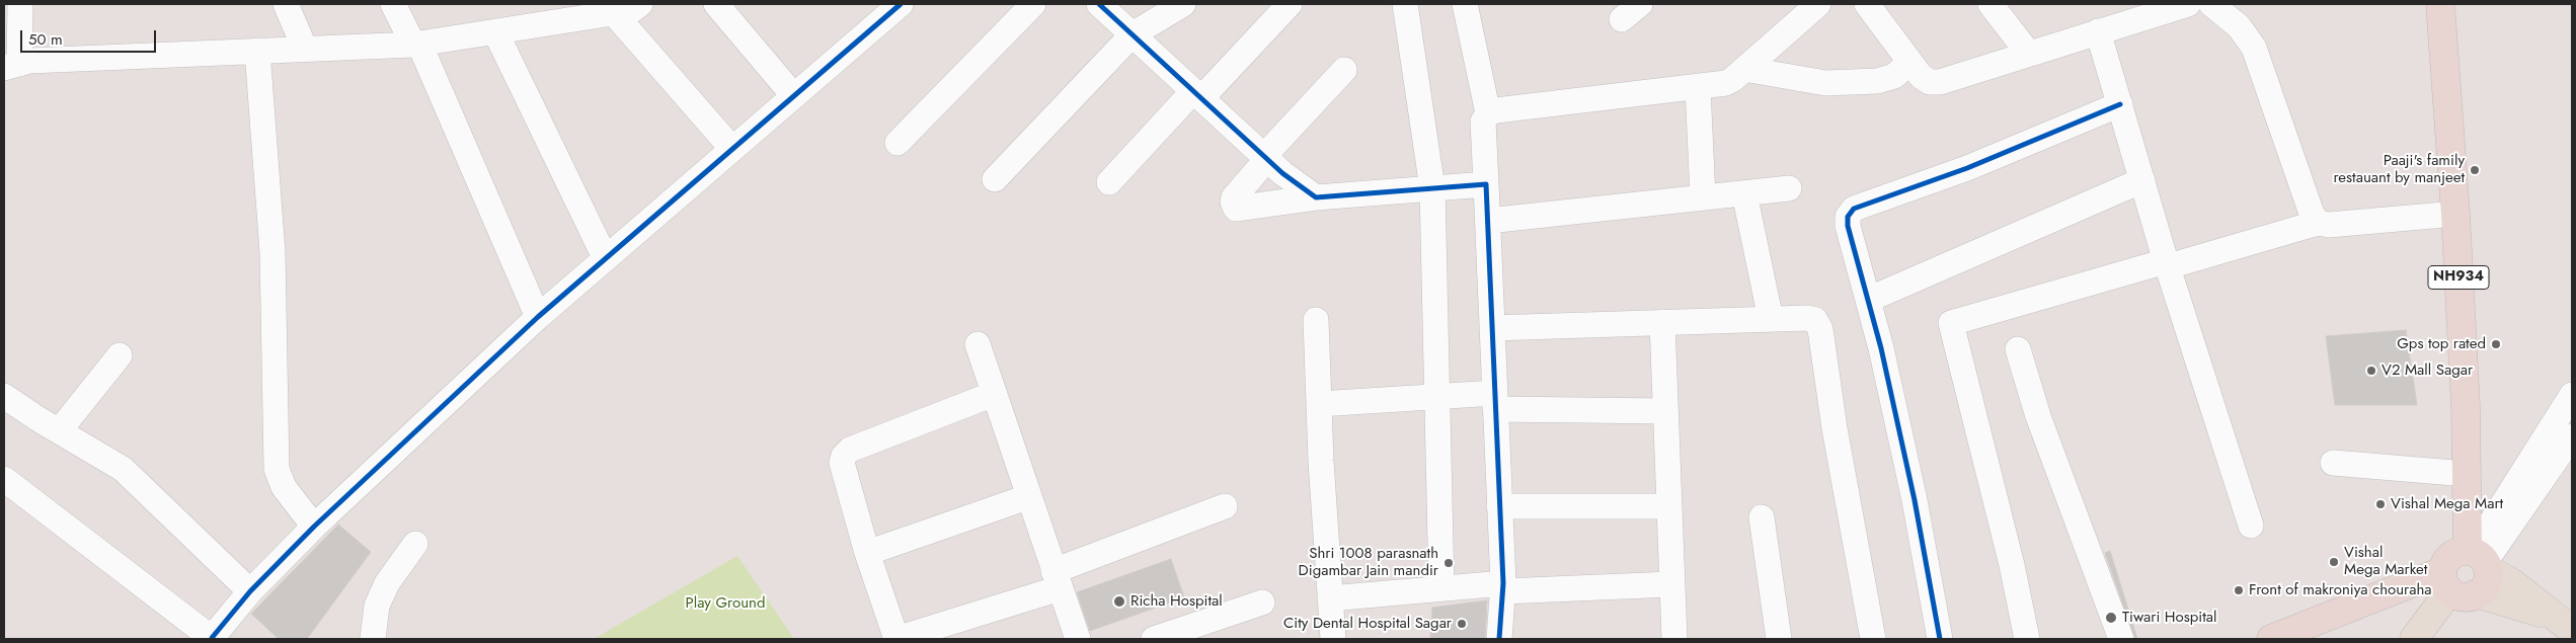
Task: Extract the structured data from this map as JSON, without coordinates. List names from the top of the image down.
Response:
{
  "streets": {
    "highway": ["NH934"]
  },
  "parks": ["Play Ground"],
  "places": [
    "Paaji's family restauant by manjeet",
    "Gps top rated",
    "V2 Mall Sagar",
    "Vishal Mega Mart",
    "Vishal Mega Market",
    "Shri 1008 parasnath Digambar Jain mandir",
    "Front of makroniya chouraha",
    "Richa Hospital",
    "Tiwari Hospital",
    "City Dental Hospital Sagar"
  ],
  "scale_bar": "50 m"
}
